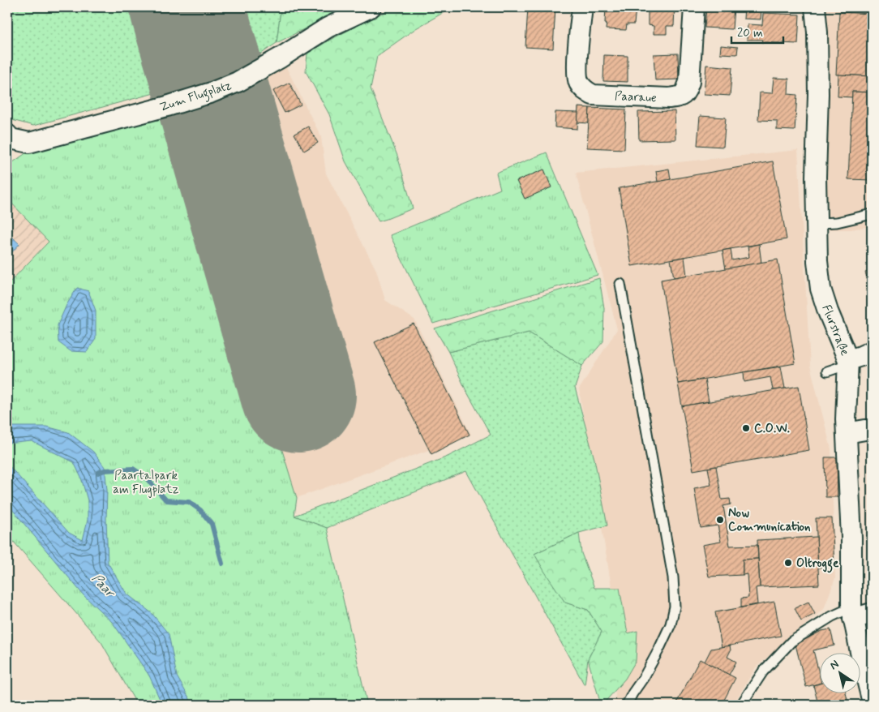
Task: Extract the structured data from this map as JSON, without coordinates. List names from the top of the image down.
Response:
{
  "streets": {
    "street": ["Zum Flugplatz", "Paaraue", "Flurstraße"]
  },
  "water": ["Paar"],
  "parks": ["Paartalpark am Flugplatz"],
  "places": ["C.O.W.", "Now Communication", "Oltrogge"],
  "scale_bar": "20 m",
  "north": "top left"
}
